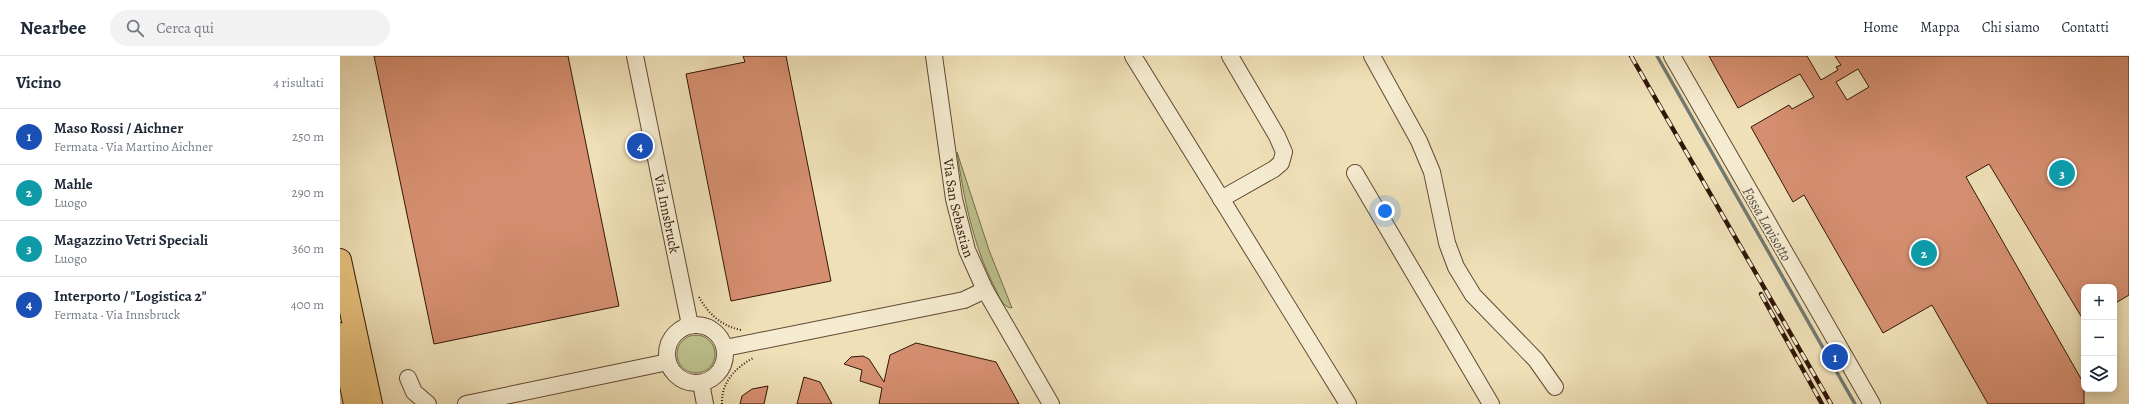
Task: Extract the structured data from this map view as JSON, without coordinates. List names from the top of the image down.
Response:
{
  "streets": {
    "street": ["Via San Sebastian", "Via Innsbruck"]
  },
  "water": ["Fossa Lavisotto"],
  "page": {
    "header": "Nearbee",
    "search": "Cerca qui",
    "nav": [
      "Home",
      "Mappa",
      "Chi siamo",
      "Contatti"
    ],
    "heading": ["Vicino", "4 risultati"],
    "list": [
      {
        "mark": "1",
        "name": "Maso Rossi / Aichner",
        "note": "Fermata · Via Martino Aichner",
        "value": "250 m"
      },
      {
        "mark": "2",
        "name": "Mahle",
        "note": "Luogo",
        "value": "290 m"
      },
      {
        "mark": "3",
        "name": "Magazzino Vetri Speciali",
        "note": "Luogo",
        "value": "360 m"
      },
      {
        "mark": "4",
        "name": "Interporto / \"Logistica 2\"",
        "note": "Fermata · Via Innsbruck",
        "value": "400 m"
      }
    ],
    "pins": [
      "4",
      "3",
      "2",
      "1"
    ],
    "map_buttons": ["+", "−"]
  }
}
